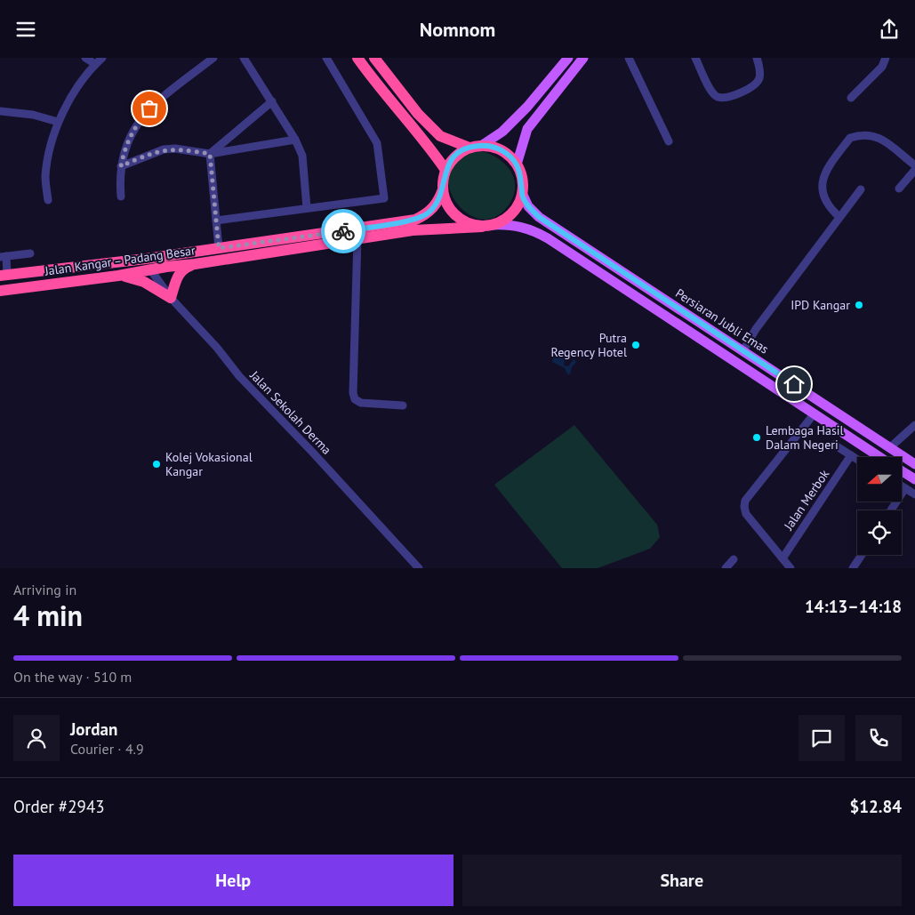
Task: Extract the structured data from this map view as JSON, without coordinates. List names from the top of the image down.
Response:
{
  "streets": {
    "highway": ["Jalan Kangar – Padang Besar"],
    "main road": ["Persiaran Jubli Emas"],
    "street": ["Jalan Sekolah Derma", "Jalan Merbok"]
  },
  "crossings": [
    ["Jalan Kangar – Padang Besar", "Persiaran Jubli Emas"],
    ["Jalan Kangar – Padang Besar", "Jalan Sekolah Derma"]
  ],
  "places": [
    "IPD Kangar",
    "Putra Regency Hotel",
    "Lembaga Hasil Dalam Negeri",
    "Kolej Vokasional Kangar"
  ],
  "north": "left",
  "page": {
    "header": "Nomnom",
    "heading": ["4 min", "Arriving in", "14:13–14:18"],
    "panel": [
      "Jordan",
      "Courier · 4.9",
      "Order #2943",
      "$12.84"
    ],
    "bar": "On the way · 510 m",
    "buttons": ["Help", "Share"]
  }
}
